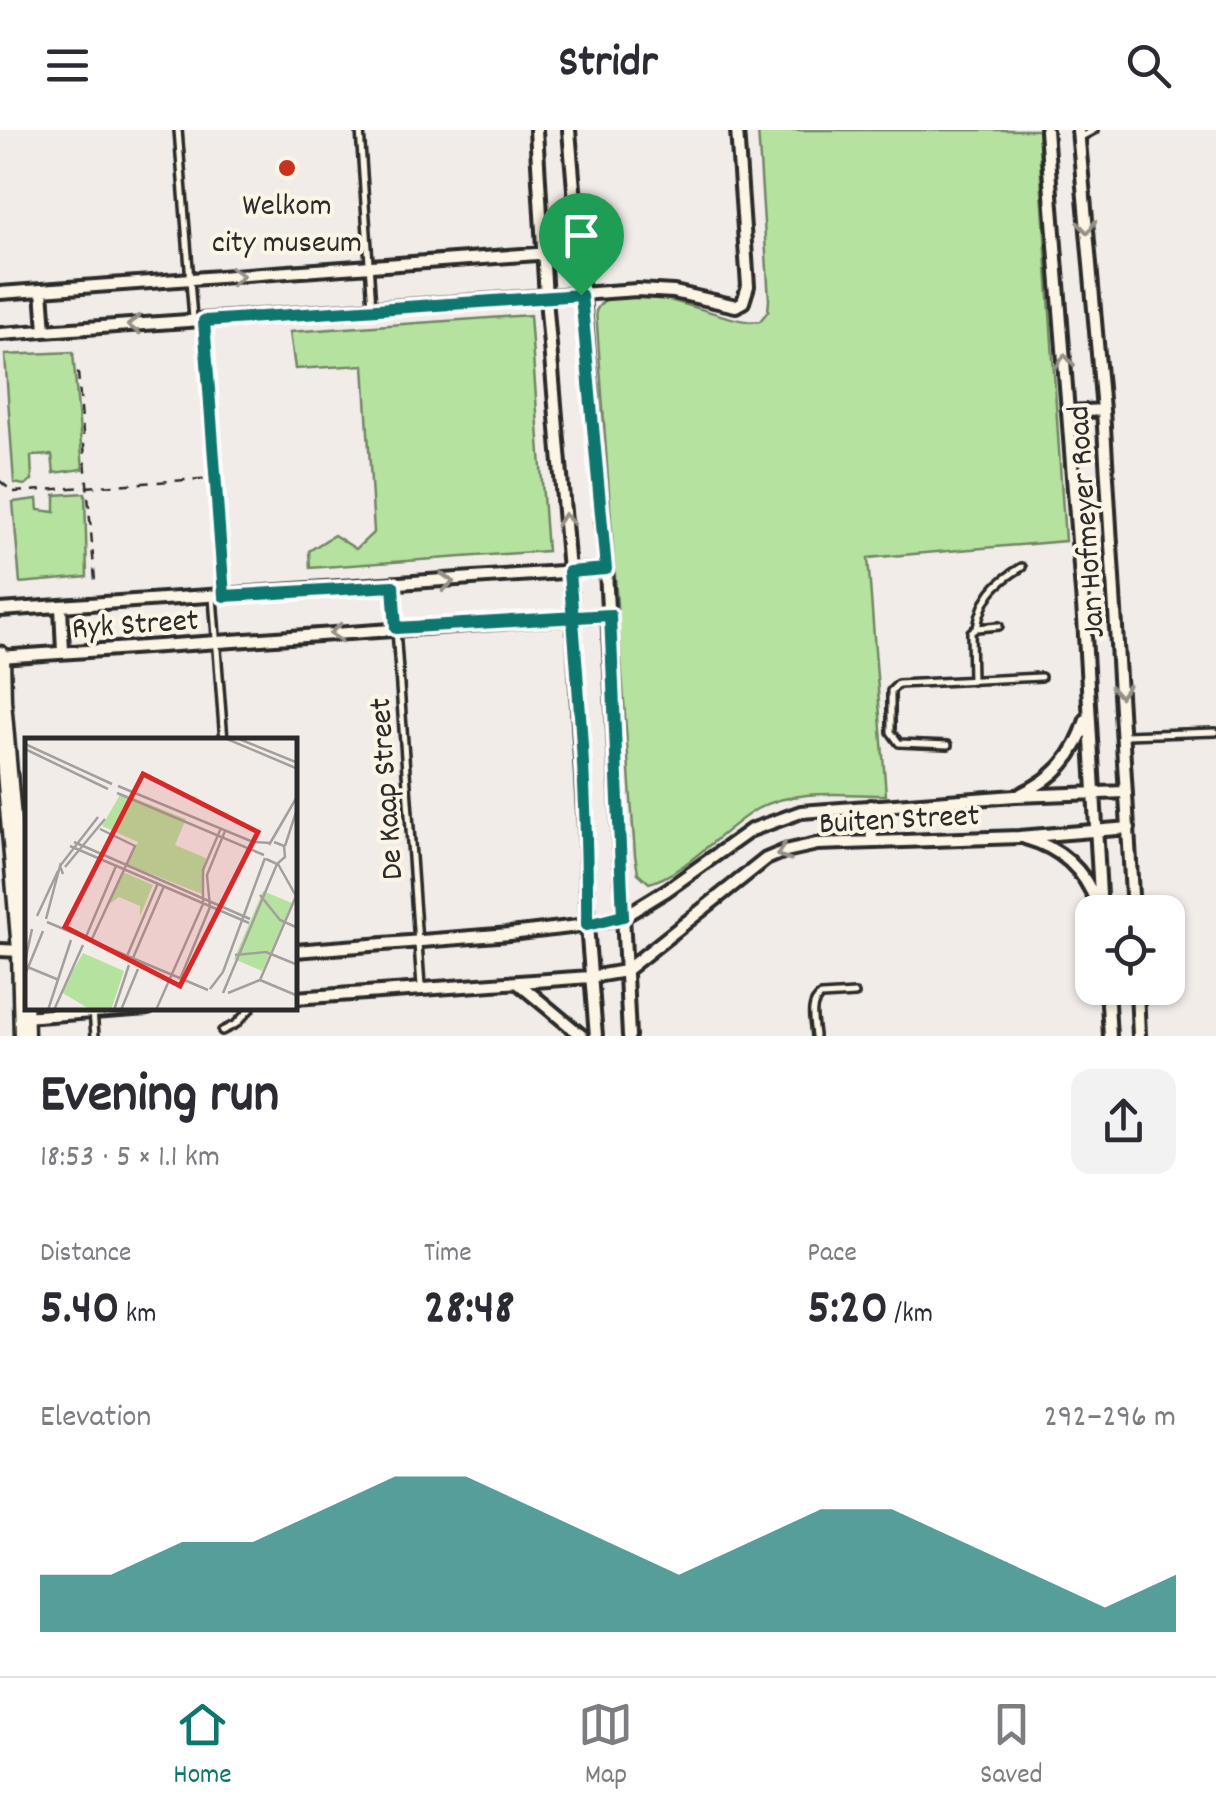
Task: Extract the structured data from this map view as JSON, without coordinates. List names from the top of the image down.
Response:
{
  "streets": {
    "street": ["Jan Hofmeyer Road", "Ryk Street", "Buiten Street"],
    "lane": ["De Kaap Street"]
  },
  "crossings": [
    ["Jan Hofmeyer Road", "Buiten Street"],
    ["Ryk Street", "De Kaap Street"],
    ["De Kaap Street", "Buiten Street"]
  ],
  "places": ["Welkom city museum"],
  "page": {
    "header": "Stridr",
    "heading": ["Evening run", "18:53 · 5 × 1.1 km"],
    "stats": [
      ["Distance", "5.40 km"],
      ["Time", "28:48"],
      ["Pace", "5:20 /km"]
    ],
    "chart": ["Elevation", "292–296 m"],
    "tabs": ["Home", "Map", "Saved"]
  }
}
